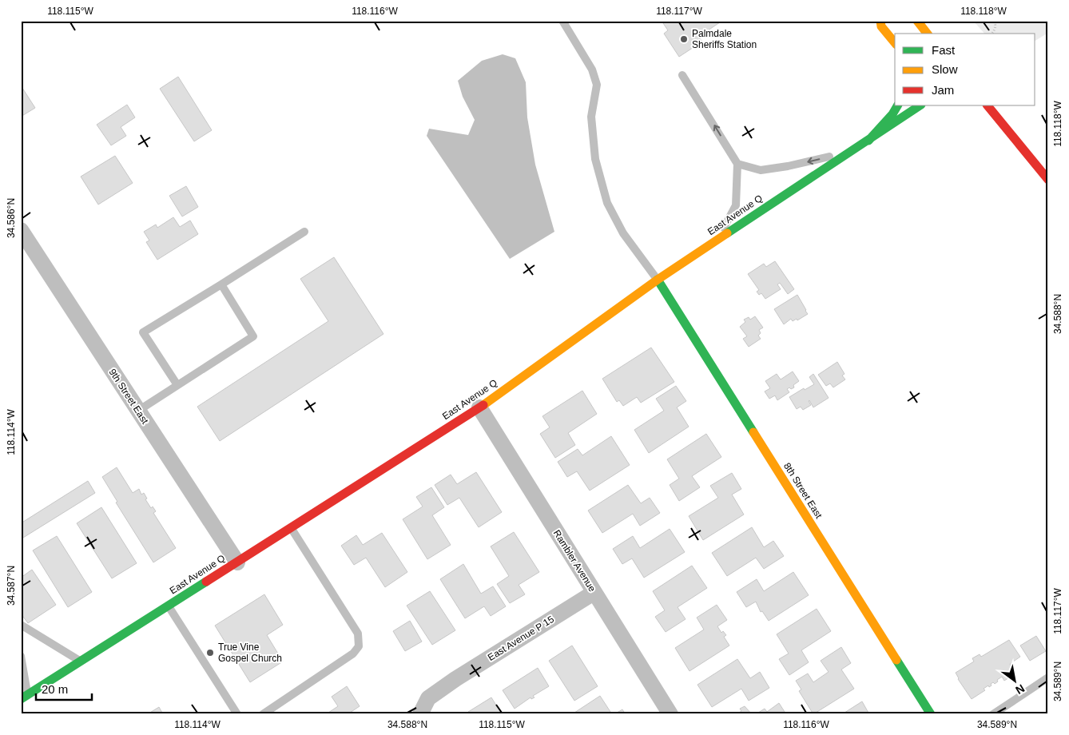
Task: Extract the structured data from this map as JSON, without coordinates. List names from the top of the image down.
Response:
{
  "streets": {
    "main road": ["East Avenue Q", "8th Street East"],
    "street": ["9th Street East", "Rambler Avenue", "East Avenue P 15"]
  },
  "crossings": [
    ["East Avenue Q", "9th Street East"],
    ["East Avenue Q", "8th Street East"],
    ["East Avenue Q", "Rambler Avenue"],
    ["Rambler Avenue", "East Avenue P 15"]
  ],
  "places": ["Palmdale Sheriffs Station", "True Vine Gospel Church"],
  "legend": ["Fast", "Slow", "Jam"],
  "scale_bar": "20 m",
  "north": "bottom right",
  "coordinates": [
    "118.115°W",
    "118.116°W",
    "118.117°W",
    "118.118°W",
    "34.586°N",
    "34.588°N",
    "118.114°W",
    "34.587°N",
    "34.589°N"
  ]
}
